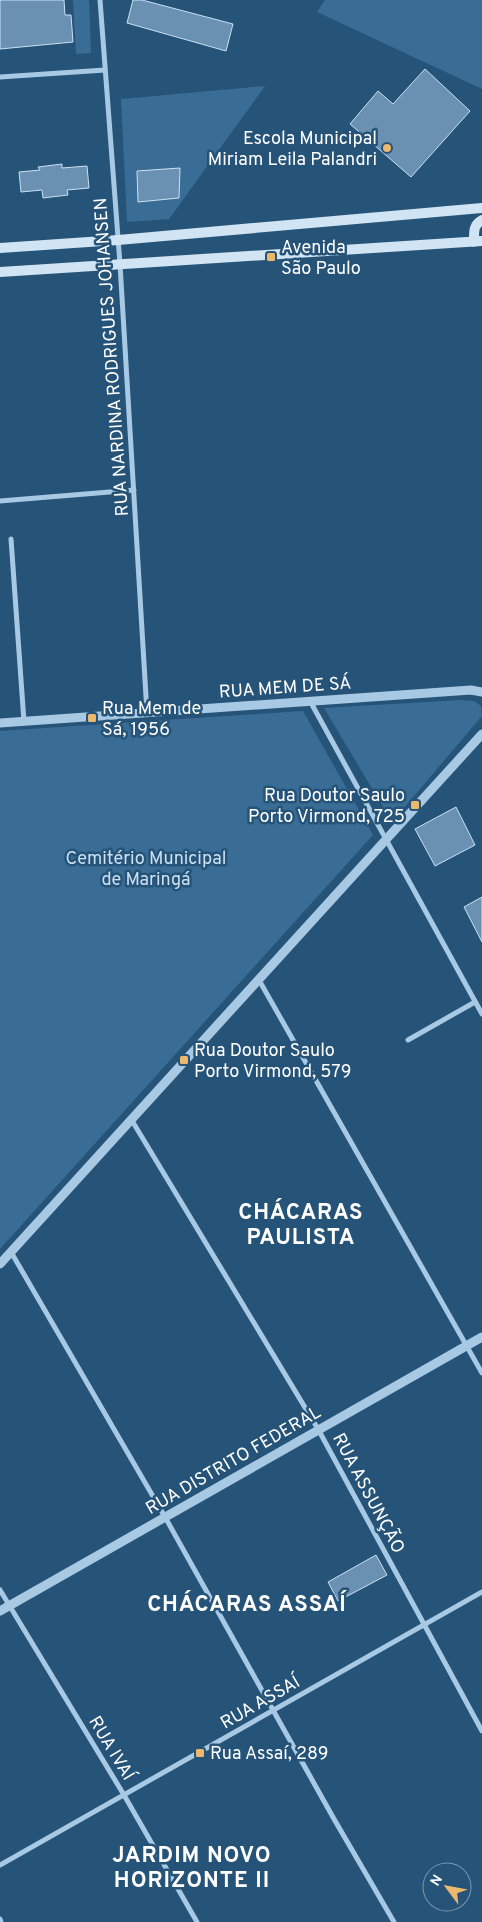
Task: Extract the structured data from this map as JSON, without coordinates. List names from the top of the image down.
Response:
{
  "streets": {
    "street": [
      "RUA NARDINA RODRIGUES JOHANSEN",
      "RUA MEM DE SÁ",
      "RUA DISTRITO FEDERAL",
      "RUA ASSUNÇÃO",
      "RUA ASSAÍ",
      "RUA IVAÍ"
    ]
  },
  "crossings": [
    ["RUA NARDINA RODRIGUES JOHANSEN", "RUA MEM DE SÁ"],
    ["RUA DISTRITO FEDERAL", "RUA ASSUNÇÃO"],
    ["RUA DISTRITO FEDERAL", "RUA IVAÍ"],
    ["RUA ASSUNÇÃO", "RUA ASSAÍ"],
    ["RUA ASSAÍ", "RUA IVAÍ"]
  ],
  "districts": ["CHÁCARAS PAULISTA", "CHÁCARAS ASSAÍ", "JARDIM NOVO HORIZONTE II"],
  "parks": ["Cemitério Municipal de Maringá"],
  "places": {
    "other": ["Escola Municipal Miriam Leila Palandri"],
    "transit": [
      "Avenida São Paulo",
      "Rua Mem de Sá, 1956",
      "Rua Doutor Saulo Porto Virmond, 725",
      "Rua Doutor Saulo Porto Virmond, 579",
      "Rua Assaí, 289"
    ]
  },
  "north": "top left"
}
